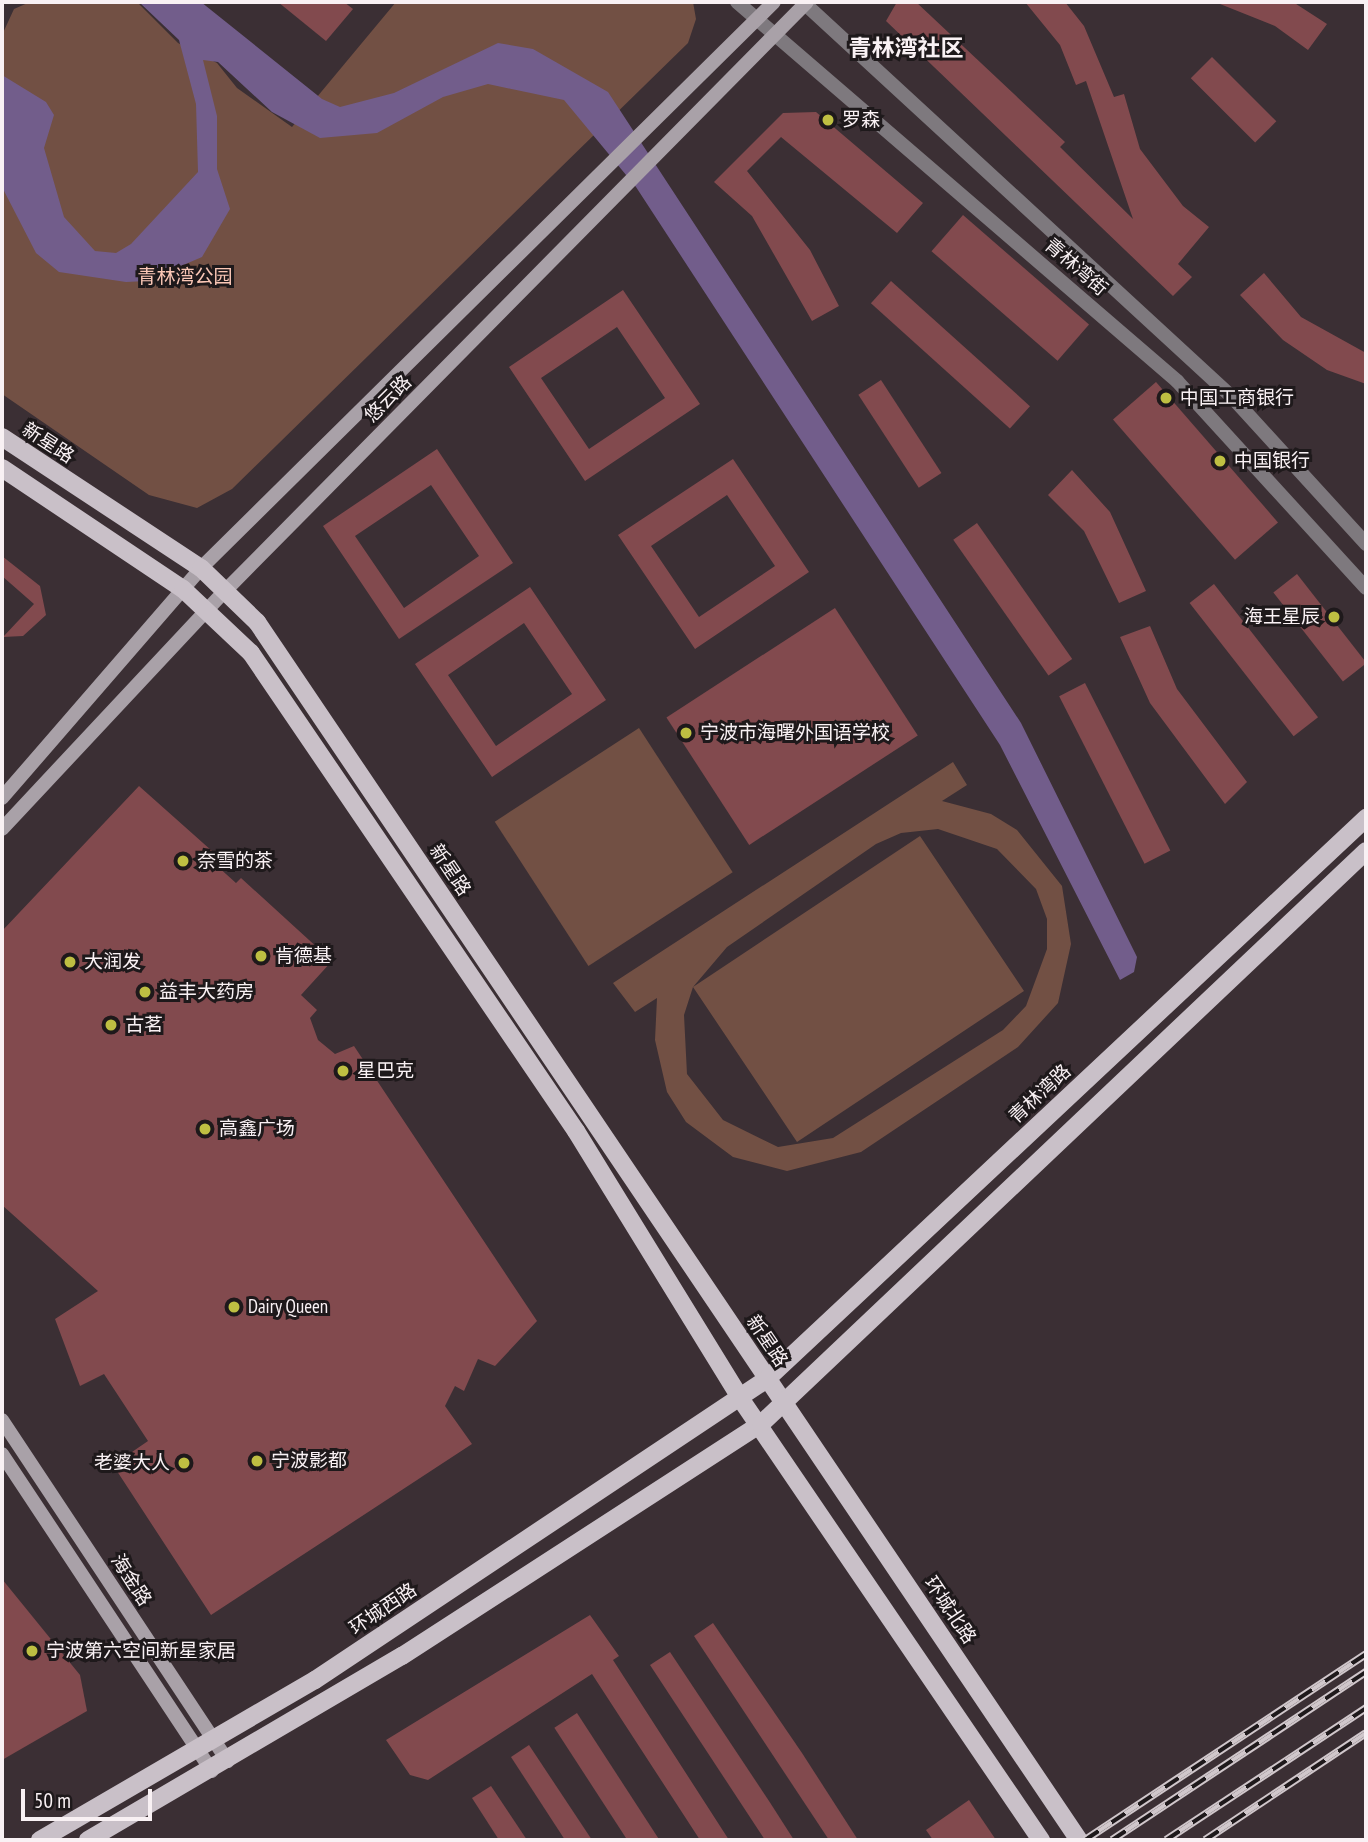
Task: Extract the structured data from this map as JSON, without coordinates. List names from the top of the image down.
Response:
{
  "streets": {
    "main road": [
      "新星路",
      "青林湾路",
      "环城西路",
      "环城北路"
    ],
    "street": ["青林湾街", "悠云路", "海金路"]
  },
  "crossings": [
    ["青林湾街", "悠云路"],
    ["悠云路", "新星路"],
    ["新星路", "青林湾路"],
    ["新星路", "环城北路"],
    ["青林湾路", "环城西路"],
    ["海金路", "环城西路"]
  ],
  "districts": ["青林湾社区"],
  "parks": ["青林湾公园"],
  "places": [
    "罗森",
    "中国工商银行",
    "中国银行",
    "海王星辰",
    "宁波市海曙外国语学校",
    "奈雪的茶",
    "肯德基",
    "大润发",
    "益丰大药房",
    "古茗",
    "星巴克",
    "高鑫广场",
    "Dairy Queen",
    "宁波影都",
    "老婆大人",
    "宁波第六空间新星家居"
  ],
  "scale_bar": "50 m"
}
